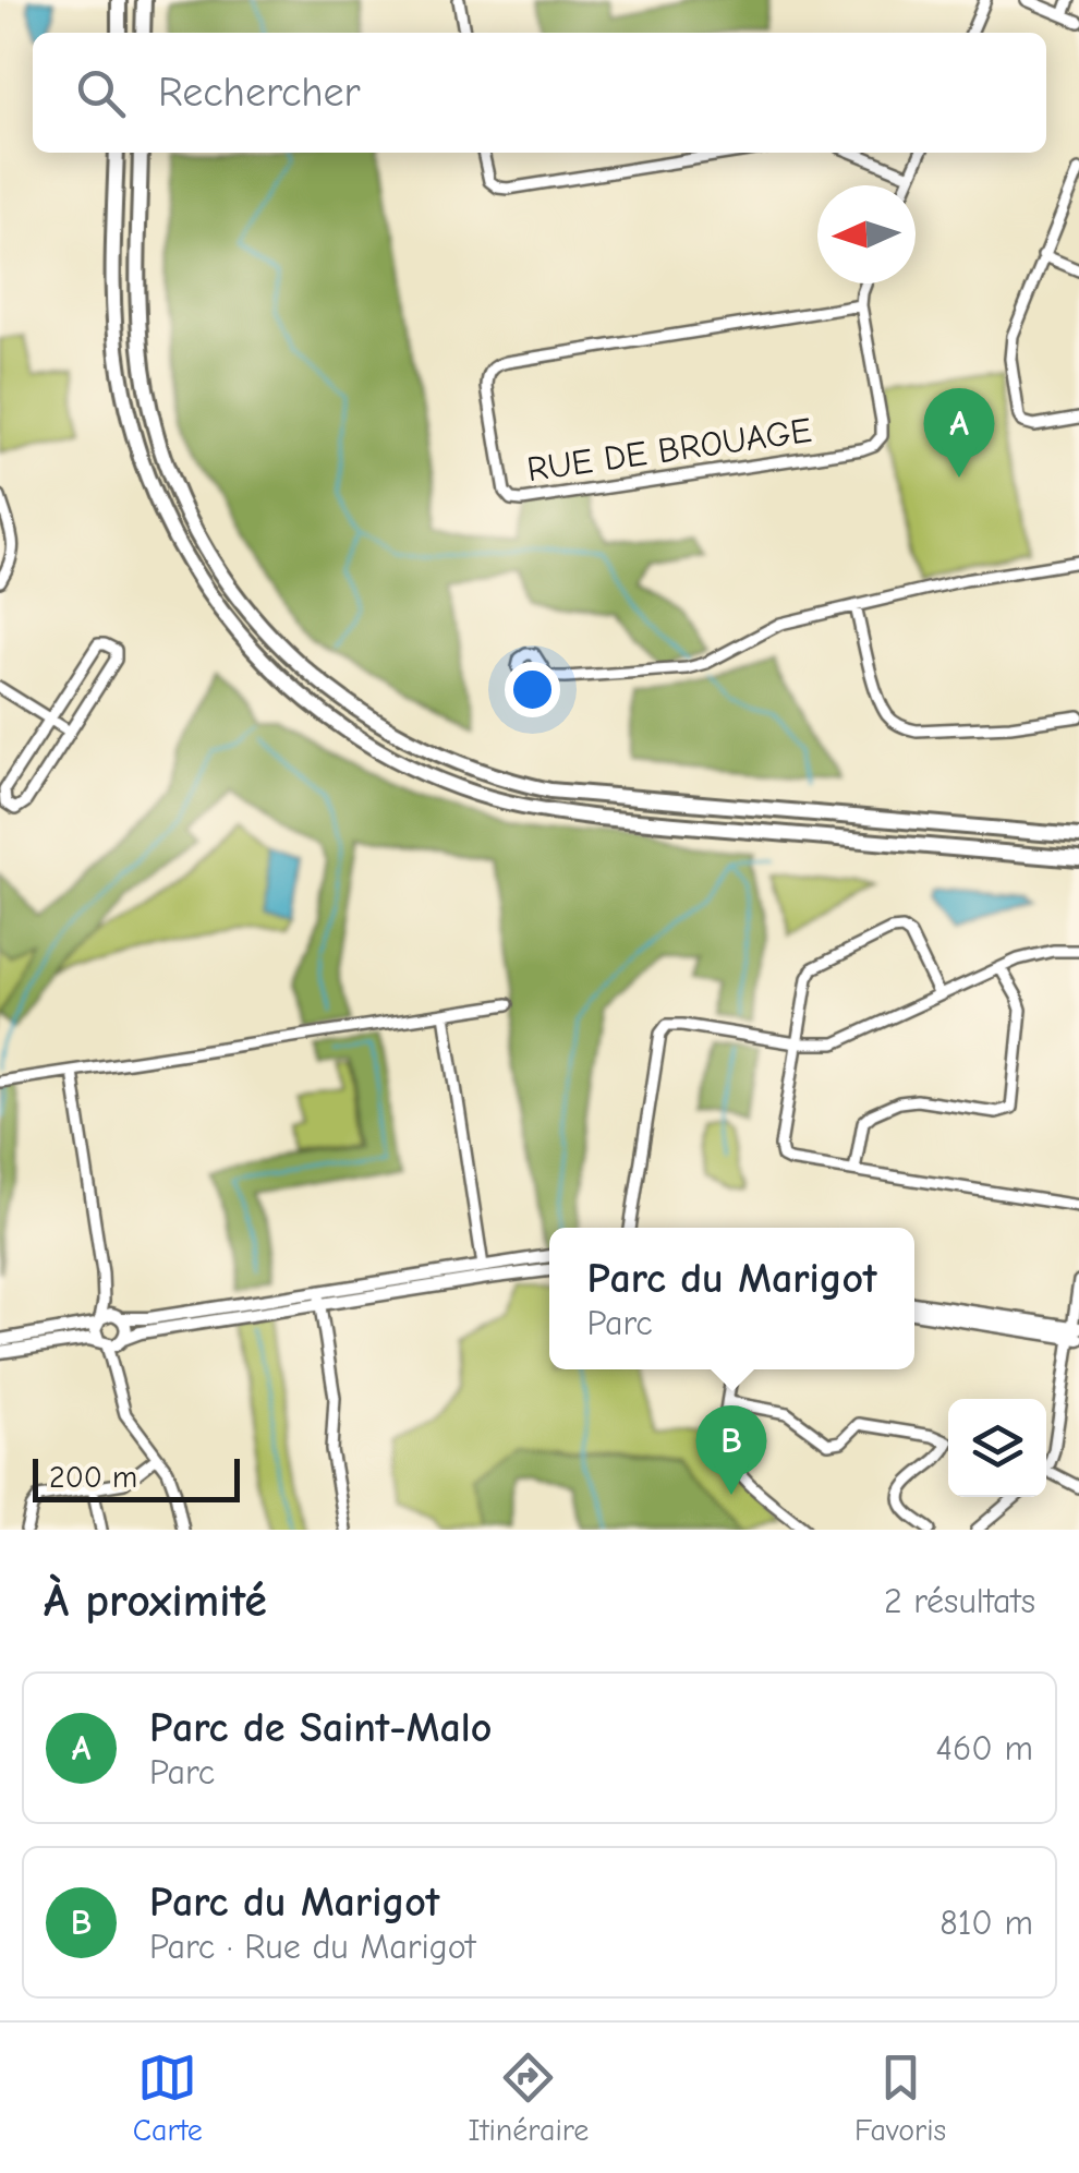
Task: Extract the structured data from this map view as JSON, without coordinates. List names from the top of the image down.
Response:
{
  "streets": {
    "street": ["RUE DE BROUAGE"]
  },
  "scale_bar": "200 m",
  "north": "left",
  "page": {
    "search": "Rechercher",
    "pins": ["A", "B"],
    "popup": ["Parc du Marigot", "Parc"],
    "scale": "200 m",
    "heading": ["À proximité", "2 résultats"],
    "list": [
      {
        "mark": "A",
        "name": "Parc de Saint-Malo",
        "note": "Parc",
        "value": "460 m"
      },
      {
        "mark": "B",
        "name": "Parc du Marigot",
        "note": "Parc · Rue du Marigot",
        "value": "810 m"
      }
    ],
    "nav": ["Carte", "Itinéraire", "Favoris"]
  }
}
